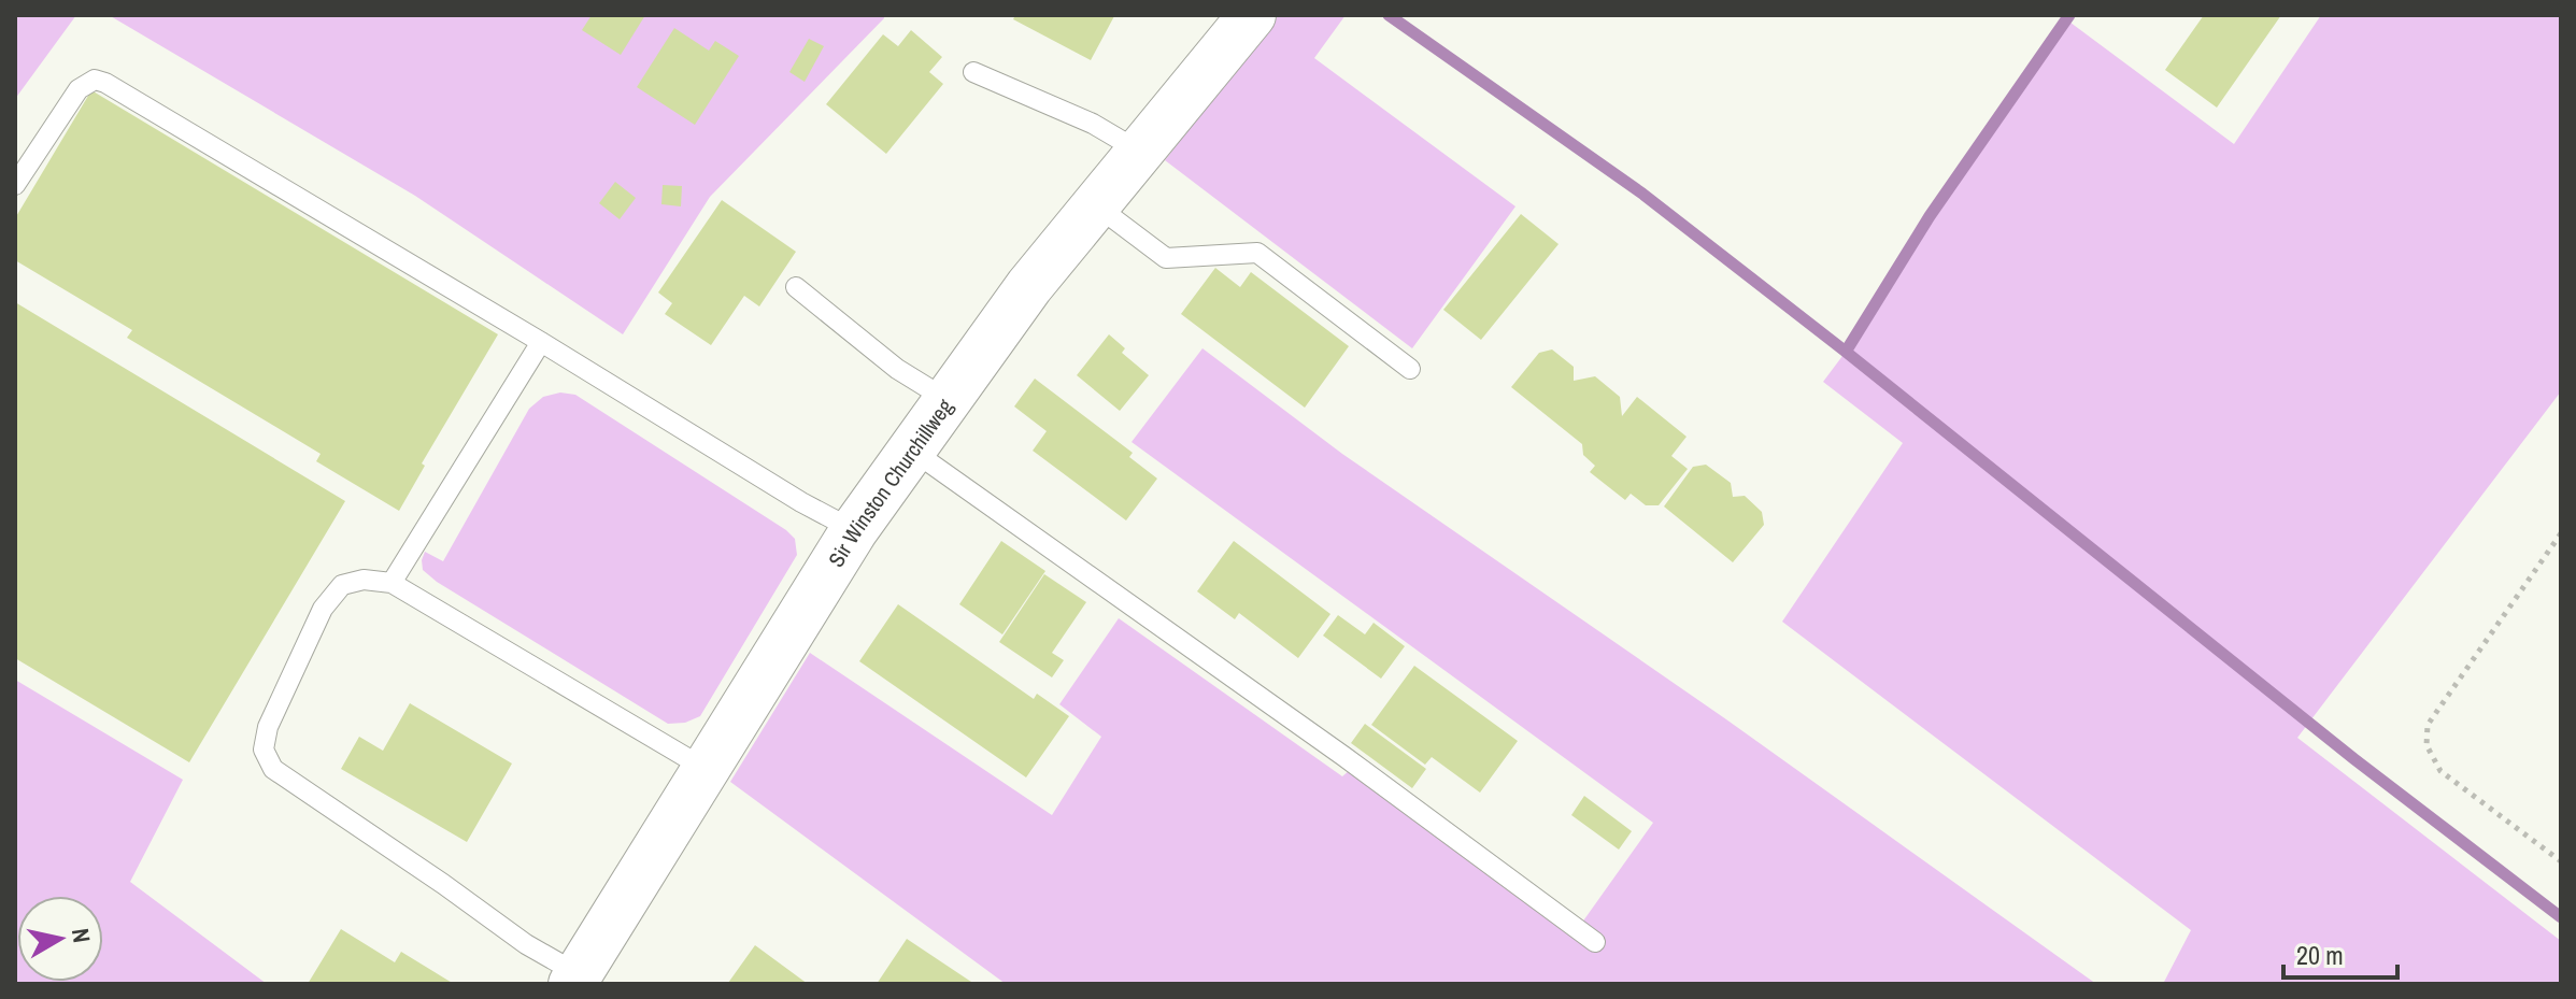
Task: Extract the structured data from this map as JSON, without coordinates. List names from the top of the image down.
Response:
{
  "streets": {
    "street": ["Sir Winston Churchillweg"]
  },
  "scale_bar": "20 m",
  "north": "right"
}
